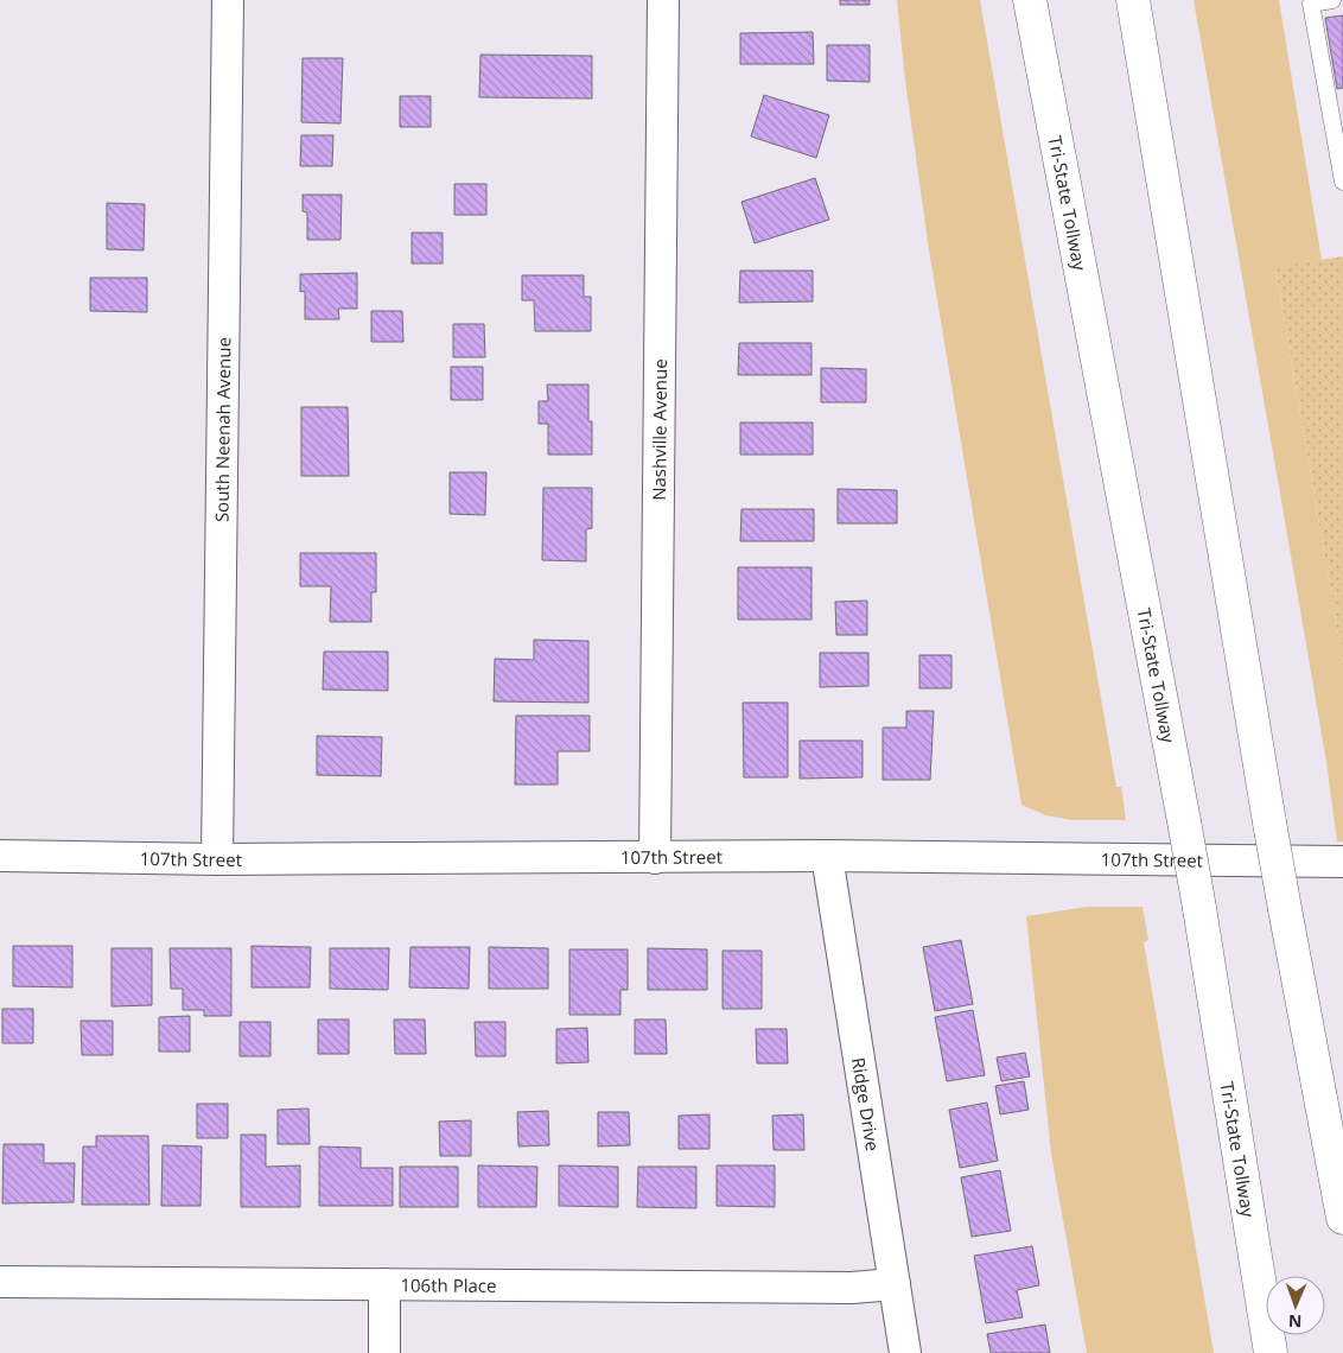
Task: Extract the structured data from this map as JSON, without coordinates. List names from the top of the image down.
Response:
{
  "streets": {
    "highway": ["Tri-State Tollway"],
    "street": [
      "South Neenah Avenue",
      "Nashville Avenue",
      "107th Street",
      "Ridge Drive",
      "106th Place"
    ]
  },
  "crossings": [
    ["South Neenah Avenue", "107th Street"],
    ["Nashville Avenue", "107th Street"],
    ["107th Street", "Ridge Drive"],
    ["Ridge Drive", "106th Place"]
  ],
  "north": "bottom"
}
